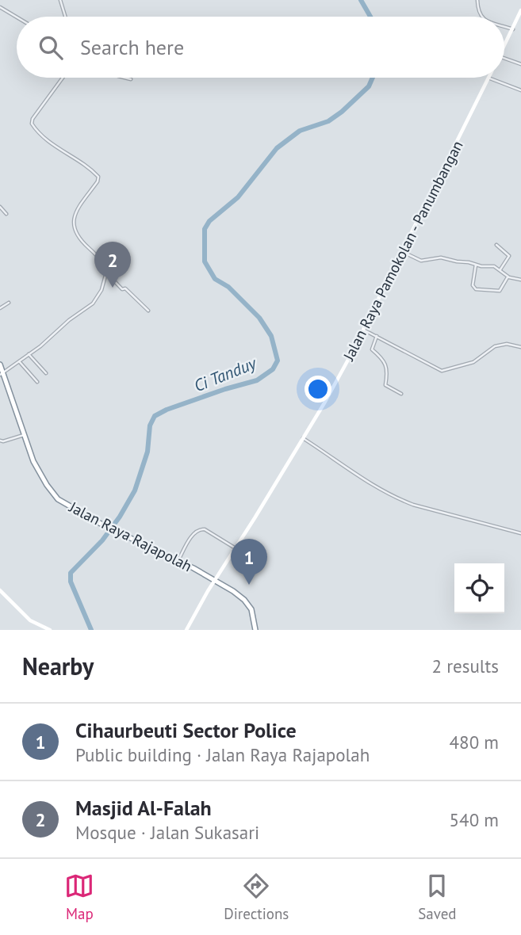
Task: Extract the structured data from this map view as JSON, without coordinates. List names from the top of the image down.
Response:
{
  "streets": {
    "highway": ["Jalan Raya Rajapolah"],
    "main road": ["Jalan Raya Pamokolan - Panumbangan"]
  },
  "crossings": [
    ["Jalan Raya Pamokolan - Panumbangan", "Jalan Raya Rajapolah"]
  ],
  "water": ["Ci Tanduy"],
  "page": {
    "search": "Search here",
    "pins": ["2", "1"],
    "heading": ["Nearby", "2 results"],
    "list": [
      {
        "mark": "1",
        "name": "Cihaurbeuti Sector Police",
        "note": "Public building · Jalan Raya Rajapolah",
        "value": "480 m"
      },
      {
        "mark": "2",
        "name": "Masjid Al-Falah",
        "note": "Mosque · Jalan Sukasari",
        "value": "540 m"
      }
    ],
    "nav": ["Map", "Directions", "Saved"]
  }
}
